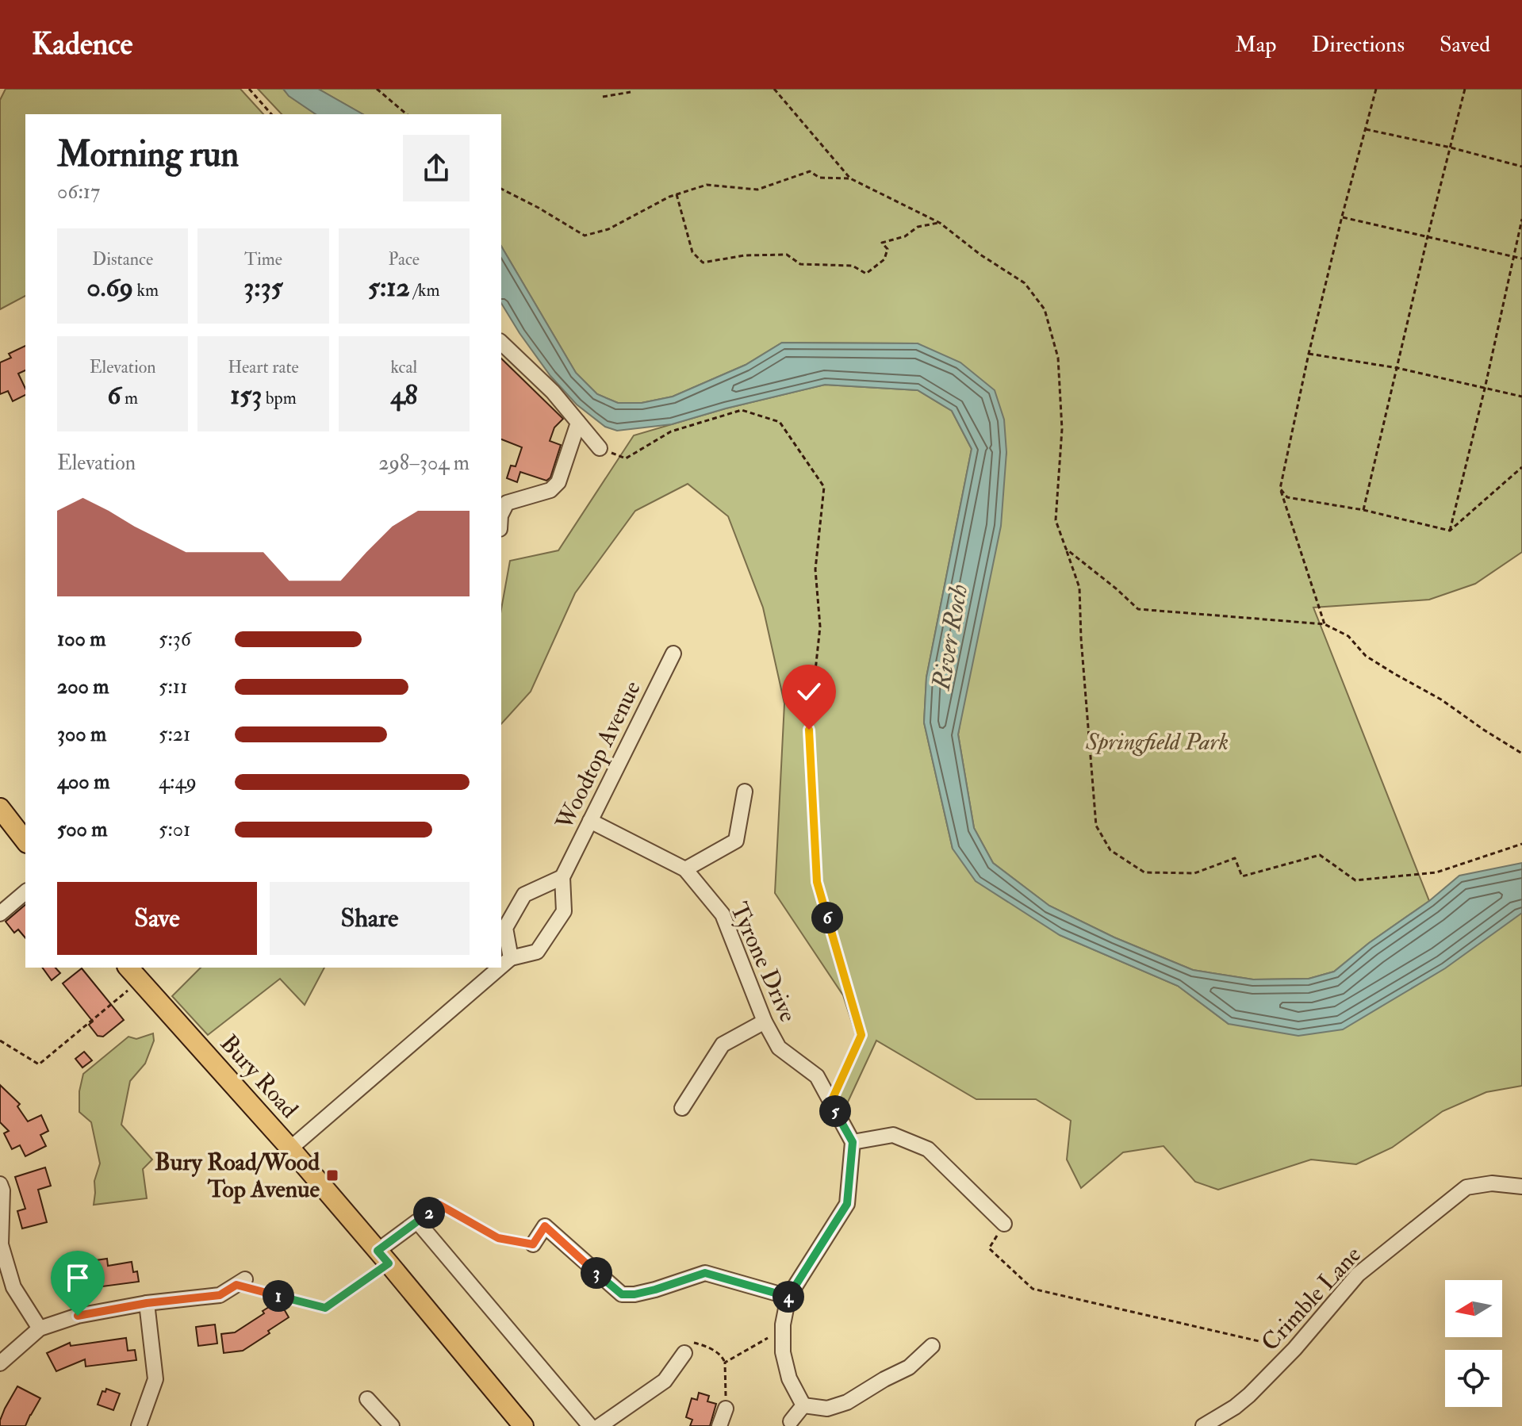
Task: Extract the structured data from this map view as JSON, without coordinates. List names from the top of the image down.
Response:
{
  "streets": {
    "main road": ["Bury Road"],
    "street": ["Woodtop Avenue", "Tyrone Drive", "Crimble Lane"]
  },
  "crossings": [
    ["Woodtop Avenue", "Tyrone Drive"],
    ["Woodtop Avenue", "Bury Road"]
  ],
  "water": ["River Roch"],
  "parks": ["Springfield Park"],
  "places": {
    "transit": ["Bury Road/Wood Top Avenue"]
  },
  "north": "left",
  "page": {
    "header": "Kadence",
    "nav": ["Map", "Directions", "Saved"],
    "heading": ["Morning run", "06:17"],
    "stats": [
      ["Distance", "0.69 km"],
      ["Time", "3:35"],
      ["Pace", "5:12 /km"],
      ["Elevation", "6 m"],
      ["Heart rate", "153 bpm"],
      ["kcal", "48"]
    ],
    "chart": ["Elevation", "298–304 m"],
    "list": [
      {
        "name": "100 m",
        "note": "5:36"
      },
      {
        "name": "200 m",
        "note": "5:11"
      },
      {
        "name": "300 m",
        "note": "5:21"
      },
      {
        "name": "400 m",
        "note": "4:49"
      },
      {
        "name": "500 m",
        "note": "5:01"
      }
    ],
    "buttons": ["Save", "Share"],
    "pins": [
      "6",
      "5",
      "2",
      "3",
      "1",
      "4"
    ]
  }
}
